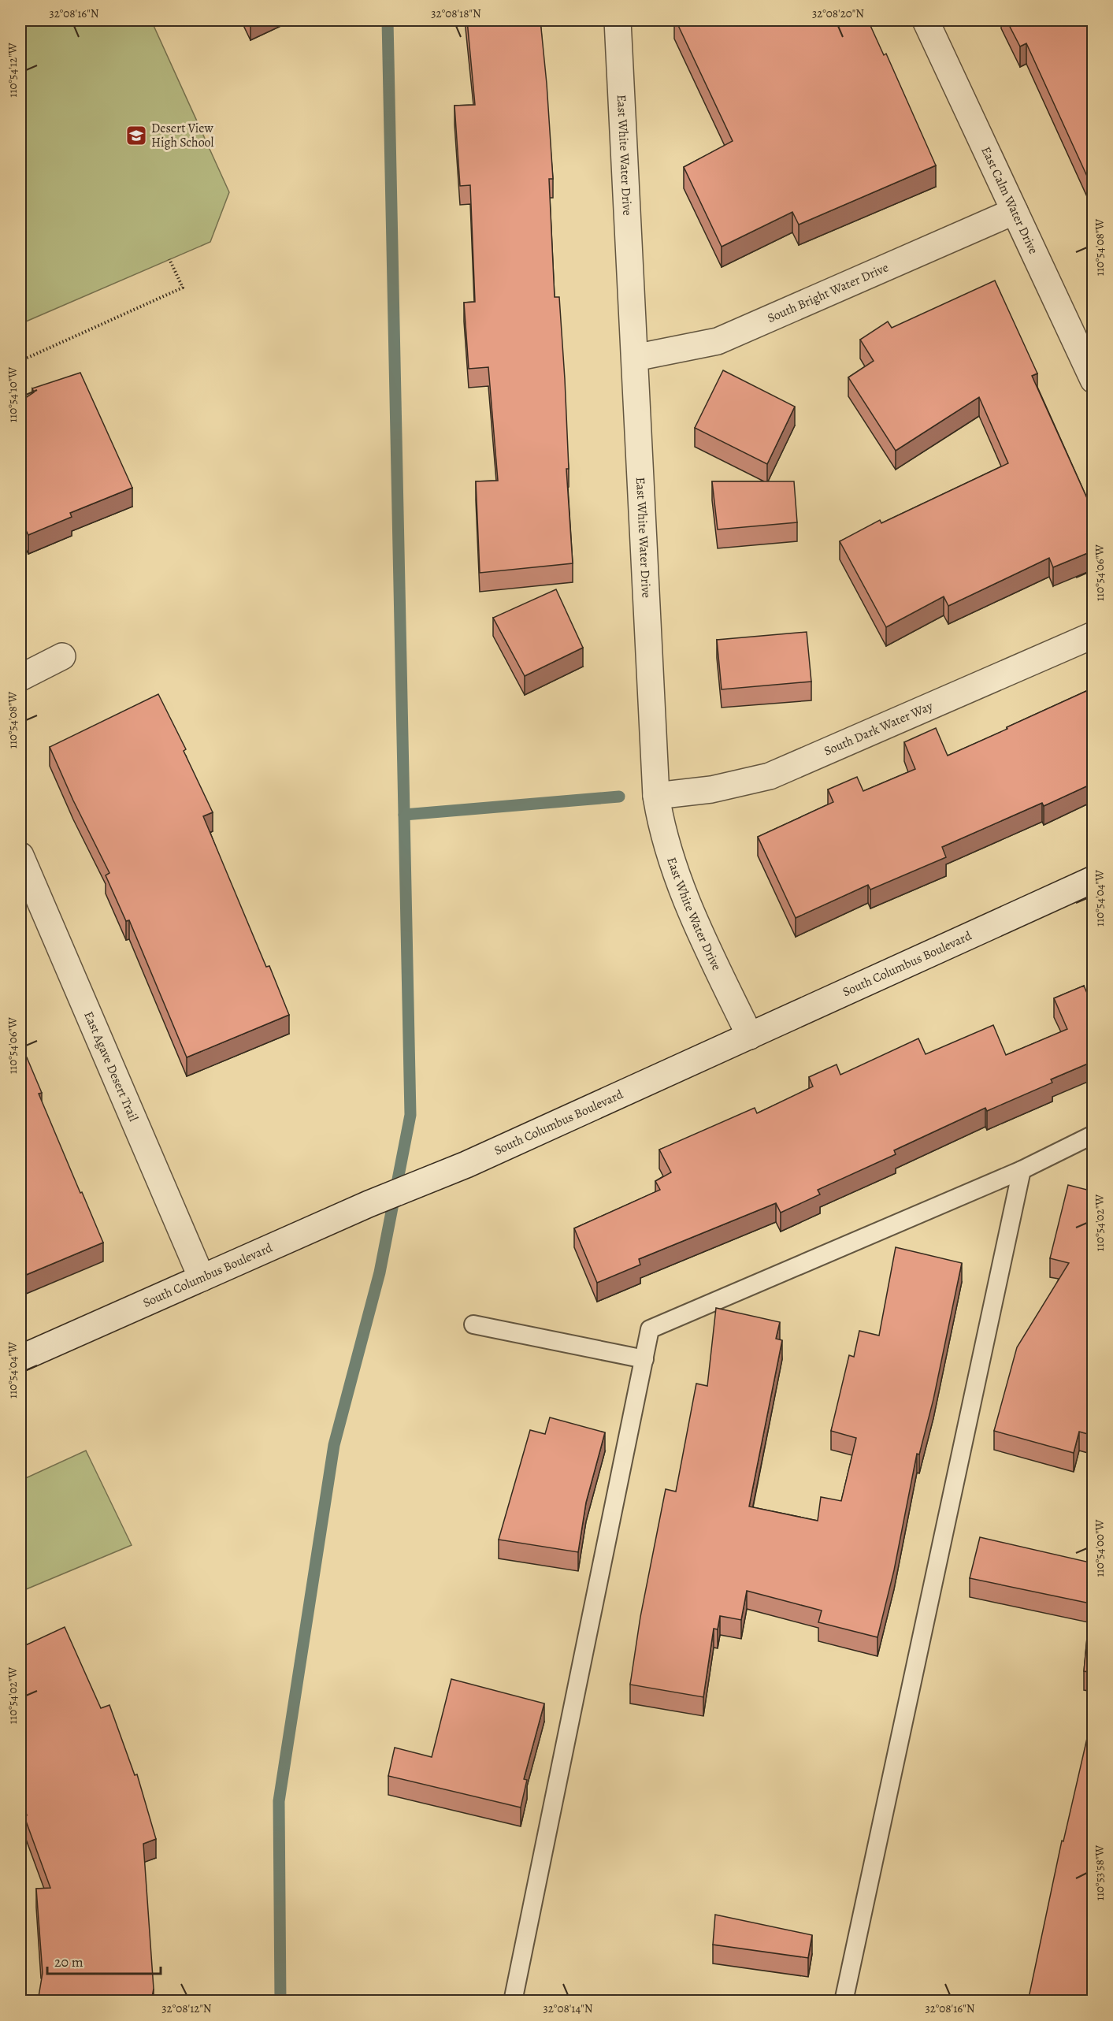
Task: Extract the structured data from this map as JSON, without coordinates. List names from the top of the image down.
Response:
{
  "streets": {
    "street": [
      "East White Water Drive",
      "East Calm Water Drive",
      "South Bright Water Drive",
      "South Dark Water Way",
      "South Columbus Boulevard",
      "East Agave Desert Trail"
    ]
  },
  "crossings": [
    ["East White Water Drive", "South Bright Water Drive"],
    ["East White Water Drive", "South Dark Water Way"],
    ["East White Water Drive", "South Columbus Boulevard"],
    ["East Calm Water Drive", "South Bright Water Drive"],
    ["South Columbus Boulevard", "East Agave Desert Trail"]
  ],
  "places": {
    "school or university": ["Desert View High School"]
  },
  "scale_bar": "20 m",
  "coordinates": [
    "32°08'16\"N",
    "32°08'18\"N",
    "32°08'20\"N",
    "110°54'12\"W",
    "110°54'08\"W",
    "110°54'10\"W",
    "110°54'06\"W",
    "110°54'04\"W",
    "110°54'02\"W",
    "110°54'00\"W",
    "110°53'58\"W",
    "32°08'12\"N",
    "32°08'14\"N"
  ]
}
